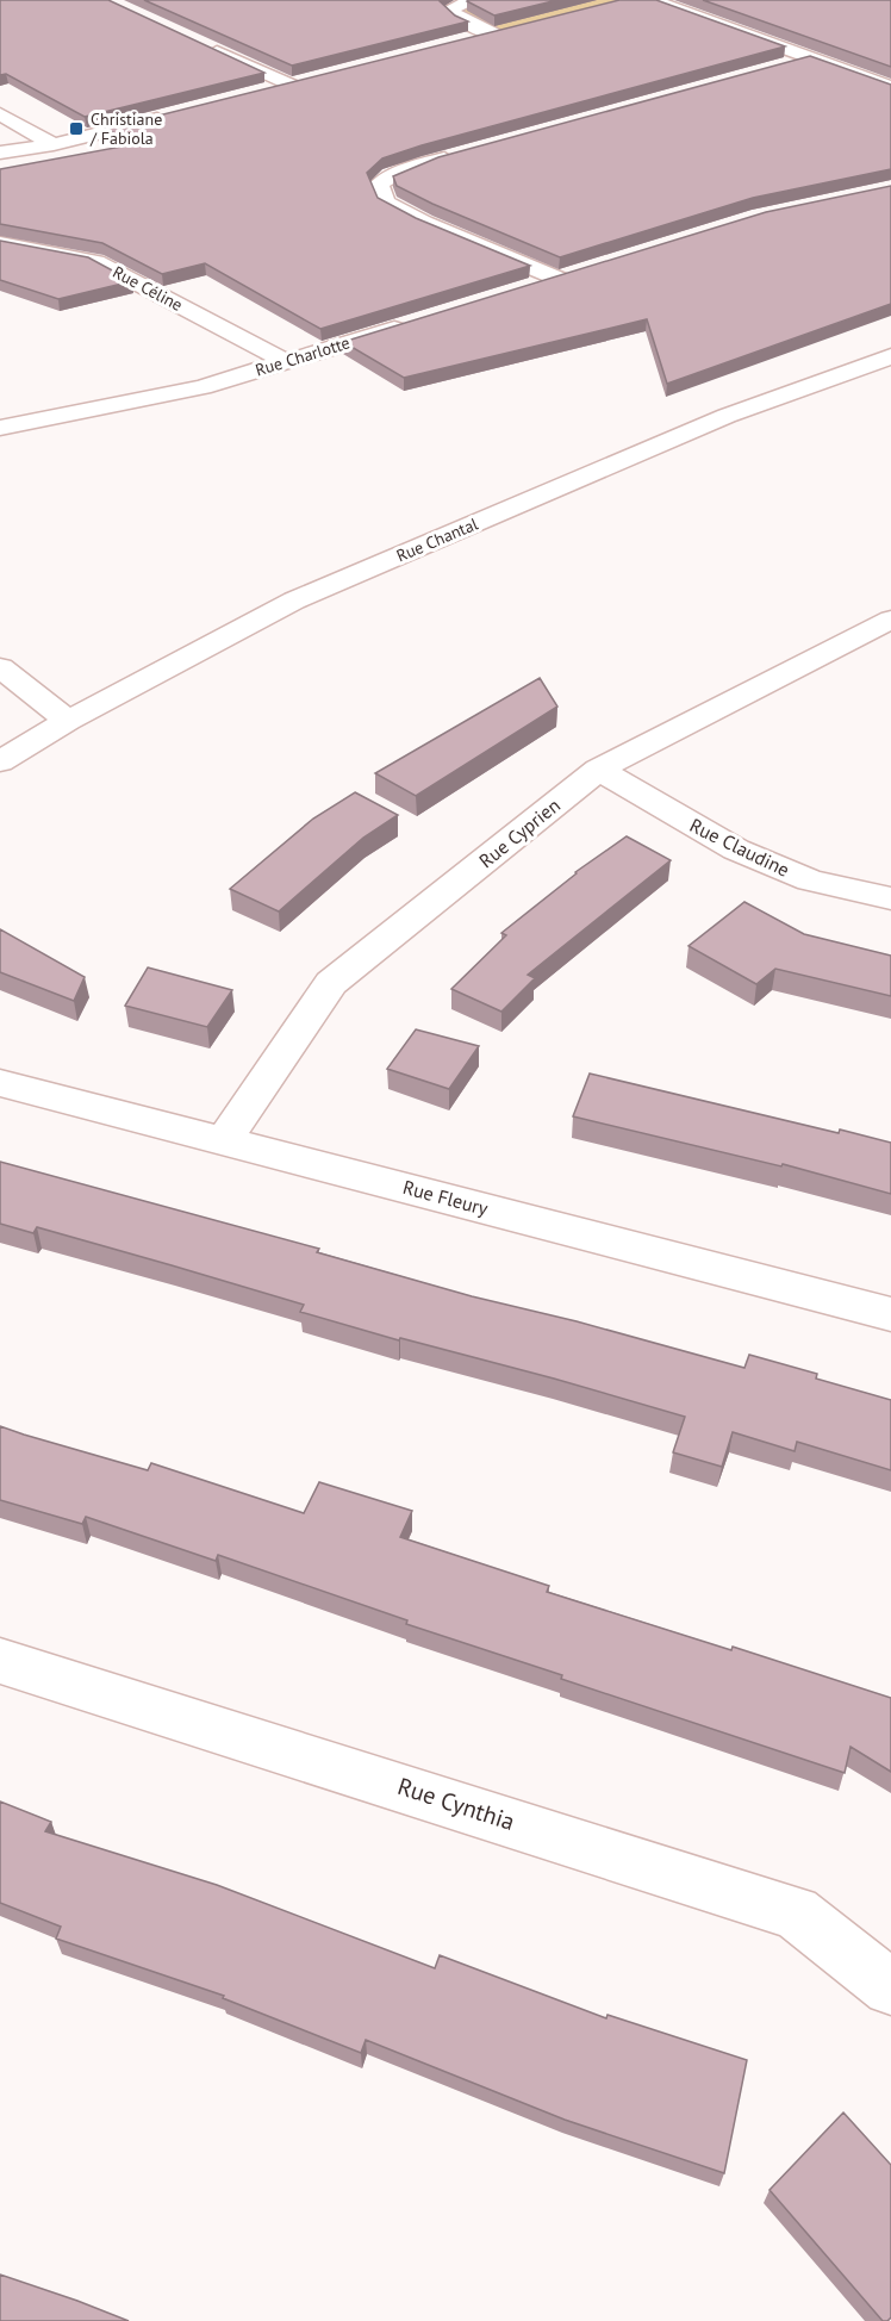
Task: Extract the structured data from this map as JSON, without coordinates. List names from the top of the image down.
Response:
{
  "streets": {
    "street": [
      "Rue Céline",
      "Rue Charlotte",
      "Rue Chantal",
      "Rue Cyprien",
      "Rue Claudine",
      "Rue Fleury",
      "Rue Cynthia"
    ]
  },
  "crossings": [
    ["Rue Céline", "Rue Charlotte"],
    ["Rue Cyprien", "Rue Claudine"],
    ["Rue Cyprien", "Rue Fleury"]
  ],
  "places": {
    "transit": ["Christiane / Fabiola"]
  }
}
